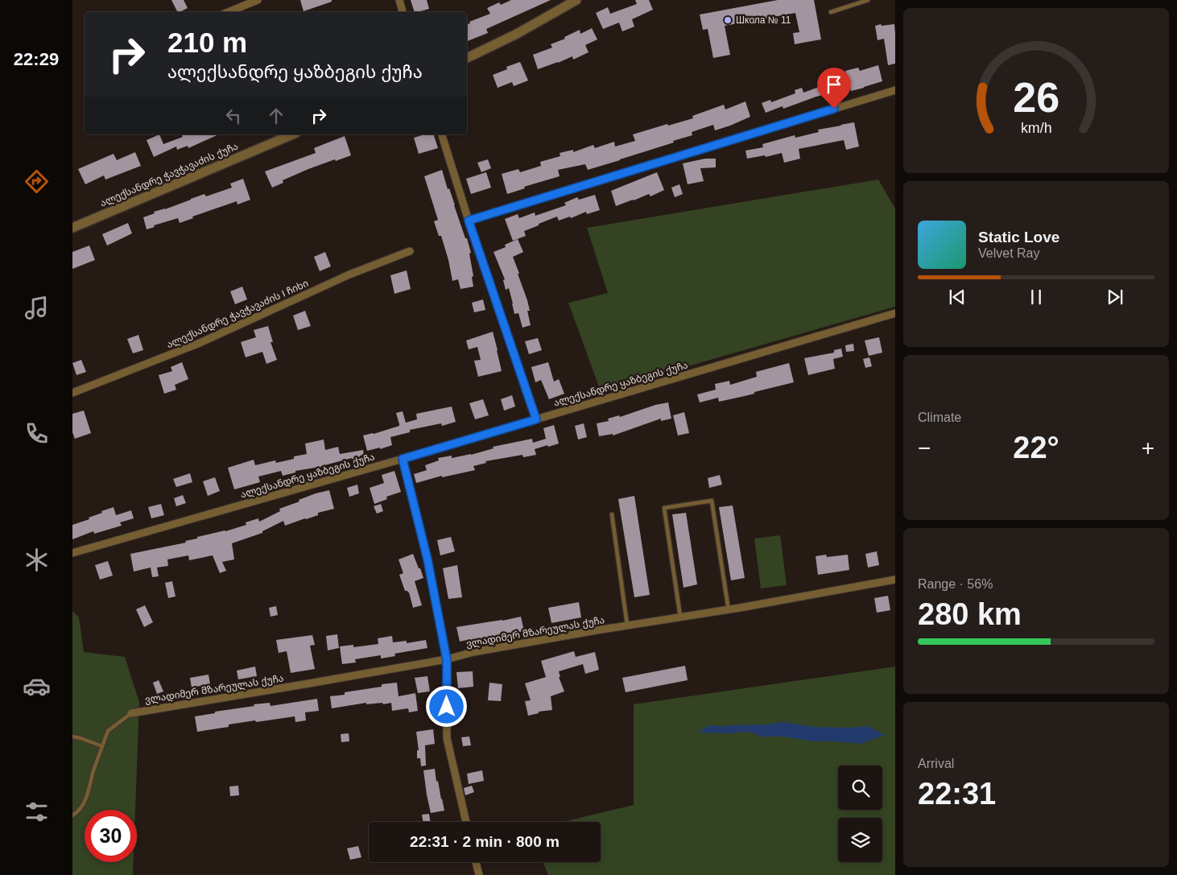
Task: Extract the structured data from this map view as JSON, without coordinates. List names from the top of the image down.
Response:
{
  "streets": {
    "street": [
      "ალექსანდრე ჭავჭავაძის ქუჩა",
      "ალექსანდრე ჭავჭავაძის I ჩიხი",
      "ალექსანდრე ყაზბეგის ქუჩა",
      "ვლადიმერ მზარეულას ქუჩა"
    ]
  },
  "places": ["Школа № 11"],
  "page": {
    "tabs": "22:29",
    "turn": ["210 m", "ალექსანდრე ყაზბეგის ქუჩა"],
    "song": ["Static Love", "Velvet Ray"],
    "tile": [
      "Climate",
      ["Range · 56%", "280 km"],
      ["Arrival", "22:31"]
    ],
    "heat": ["−", "22°", "+"],
    "limit": "30",
    "trip": "22:31 · 2 min · 800 m",
    "gauge": ["26", "km/h"]
  }
}
